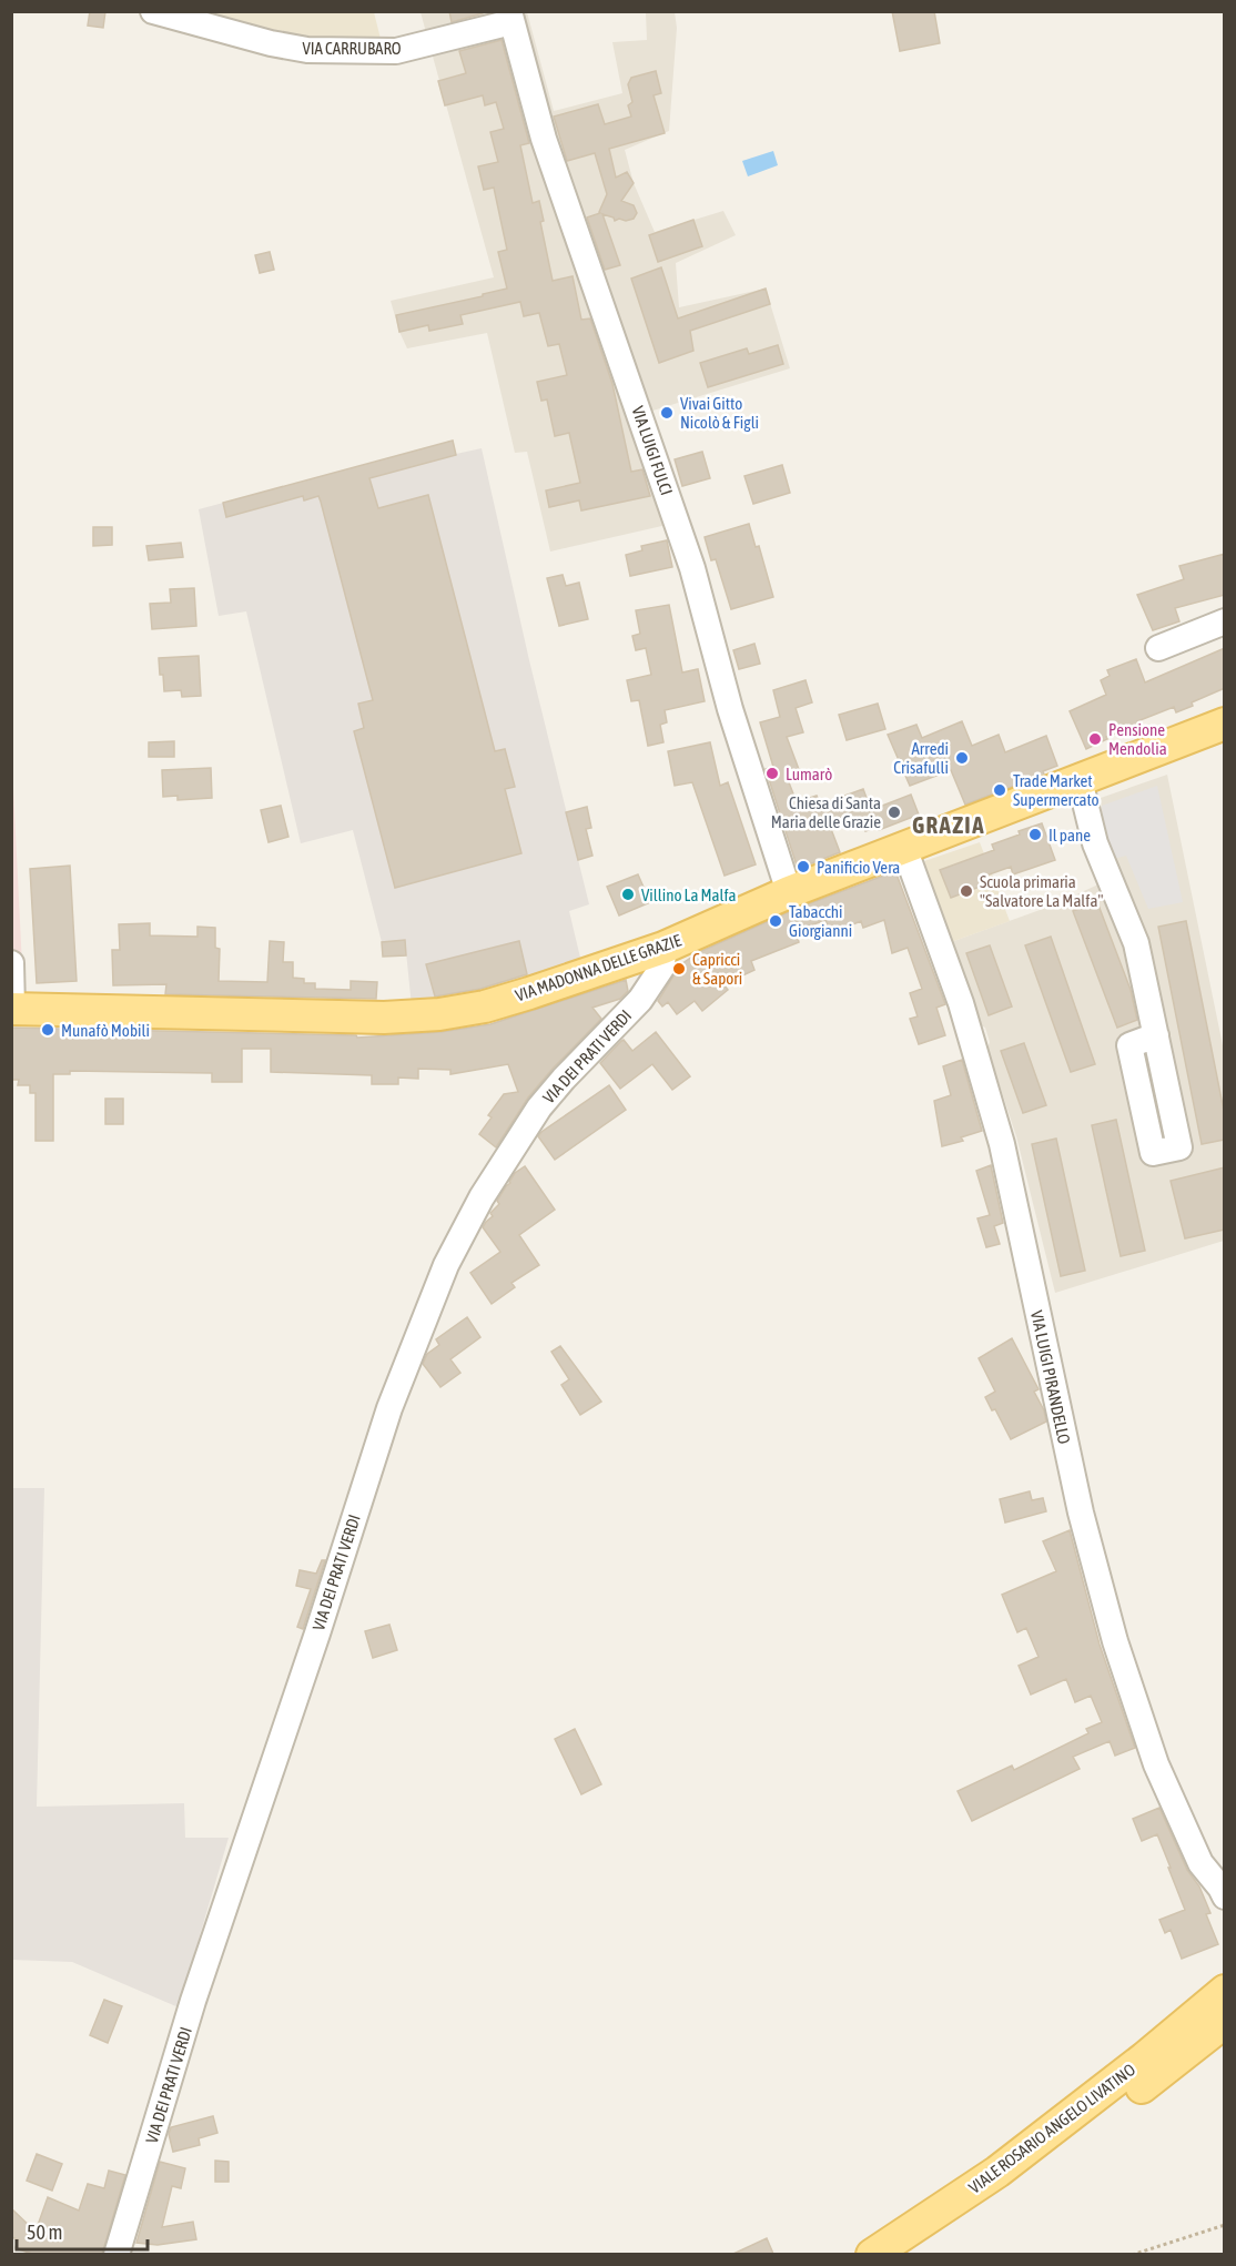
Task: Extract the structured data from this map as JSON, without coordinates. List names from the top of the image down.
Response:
{
  "streets": {
    "main road": ["VIA MADONNA DELLE GRAZIE", "VIALE ROSARIO ANGELO LIVATINO"],
    "street": [
      "VIA CARRUBARO",
      "VIA LUIGI FULCI",
      "VIA DEI PRATI VERDI",
      "VIA LUIGI PIRANDELLO"
    ]
  },
  "crossings": [
    ["VIA CARRUBARO", "VIA LUIGI FULCI"],
    ["VIA LUIGI FULCI", "VIA MADONNA DELLE GRAZIE"],
    ["VIA MADONNA DELLE GRAZIE", "VIA DEI PRATI VERDI"],
    ["VIA MADONNA DELLE GRAZIE", "VIA LUIGI PIRANDELLO"]
  ],
  "districts": ["GRAZIA"],
  "places": [
    "Vivai Gitto Nicolò & Figli",
    "Pensione Mendolia",
    "Arredi Crisafulli",
    "Lumarò",
    "Trade Market Supermercato",
    "Chiesa di Santa Maria delle Grazie",
    "Il pane",
    "Panificio Vera",
    "Scuola primaria \"Salvatore La Malfa\"",
    "Villino La Malfa",
    "Tabacchi Giorgianni",
    "Capricci & Sapori",
    "Munafò Mobili"
  ],
  "scale_bar": "50 m"
}
